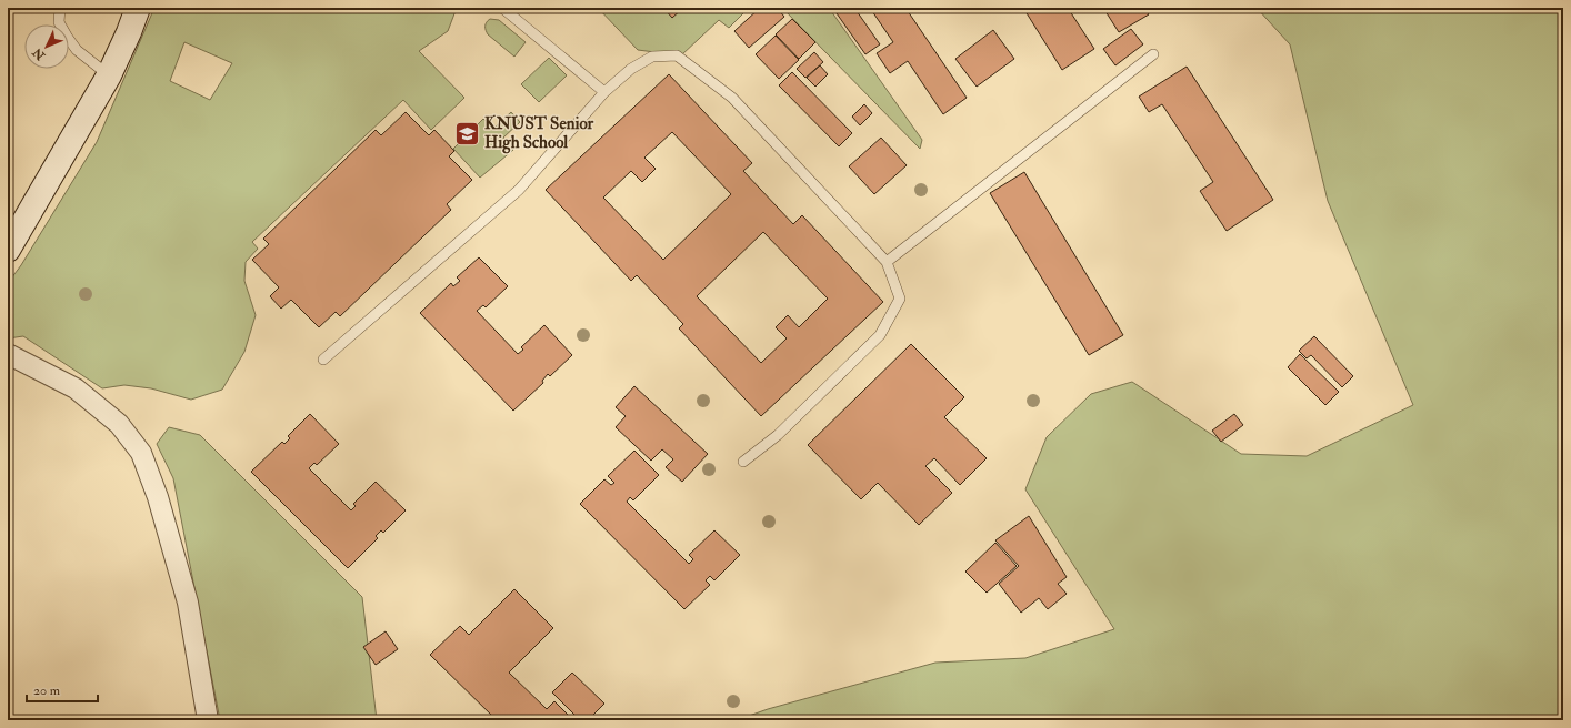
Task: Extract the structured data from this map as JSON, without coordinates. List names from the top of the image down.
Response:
{
  "places": {
    "school or university": ["KNUST Senior High School"]
  },
  "scale_bar": "20 m",
  "north": "bottom left"
}
